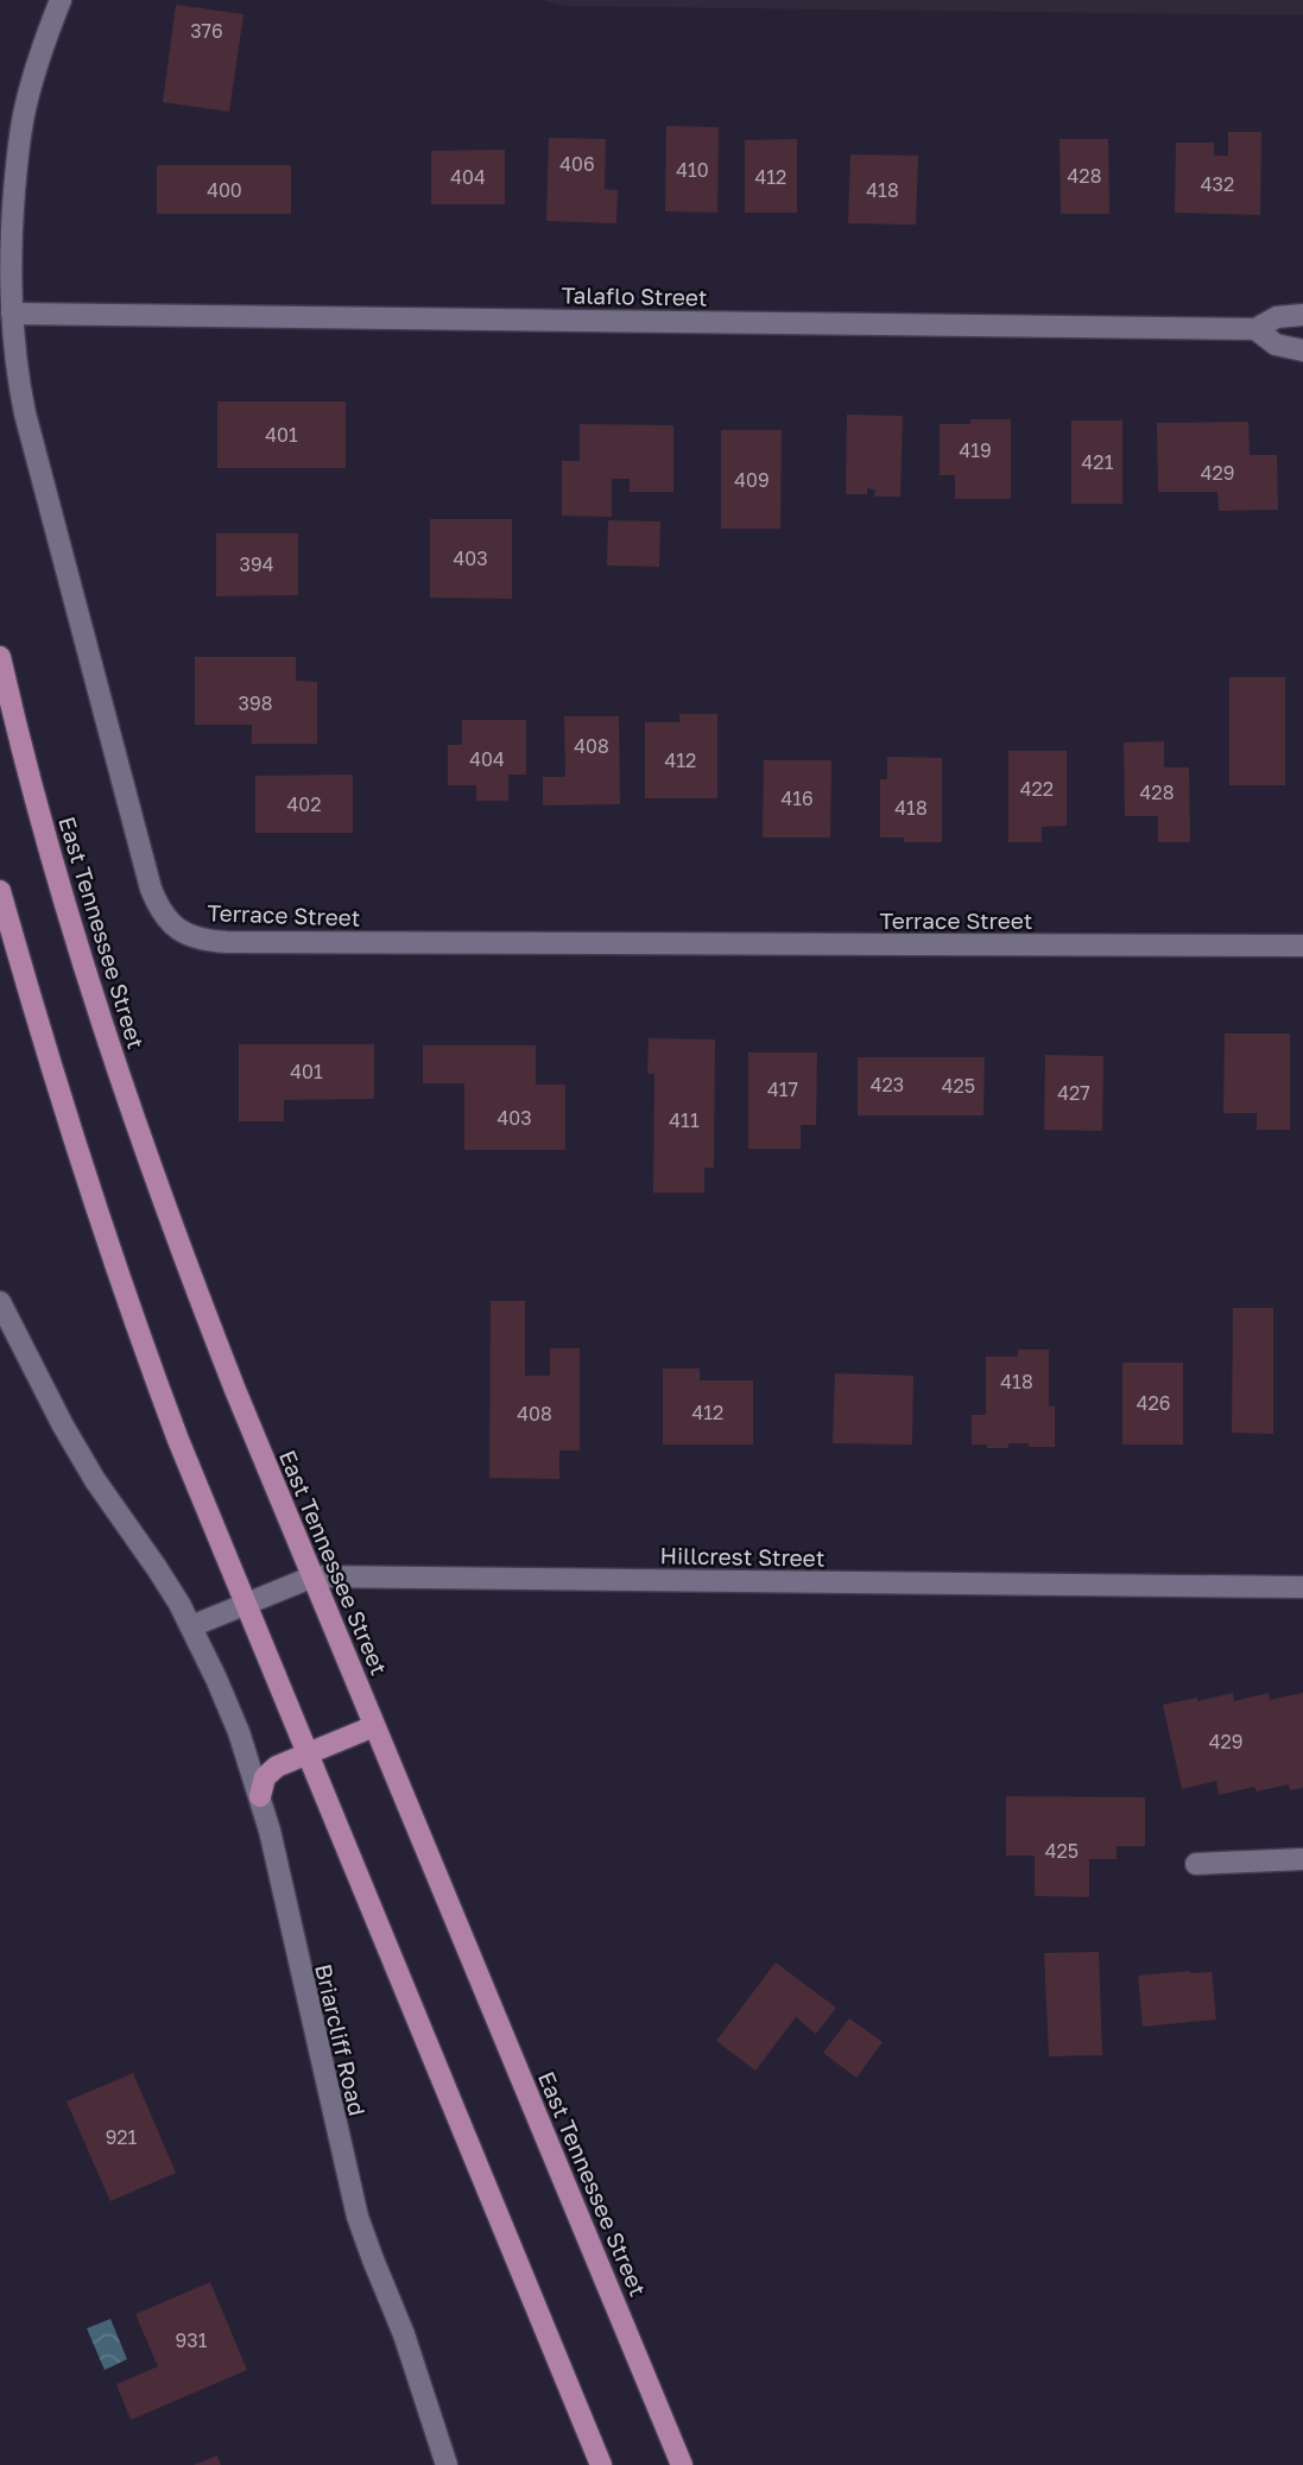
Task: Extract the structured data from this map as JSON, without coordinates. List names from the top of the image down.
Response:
{
  "streets": {
    "main road": ["East Tennessee Street"],
    "street": [
      "Talaflo Street",
      "Terrace Street",
      "Hillcrest Street",
      "Briarcliff Road"
    ]
  },
  "crossings": [
    ["Talaflo Street", "Terrace Street"],
    ["East Tennessee Street", "Hillcrest Street"],
    ["Hillcrest Street", "Briarcliff Road"]
  ],
  "house_numbers": [
    "376",
    "406",
    "410",
    "428",
    "404",
    "412",
    "432",
    "400",
    "418",
    "401",
    "419",
    "421",
    "429",
    "409",
    "403",
    "394",
    "398",
    "408",
    "404",
    "412",
    "422",
    "428",
    "416",
    "402",
    "418",
    "401",
    "423",
    "425",
    "417",
    "427",
    "403",
    "411",
    "418",
    "426",
    "412",
    "408",
    "429",
    "425",
    "921",
    "931"
  ]
}
